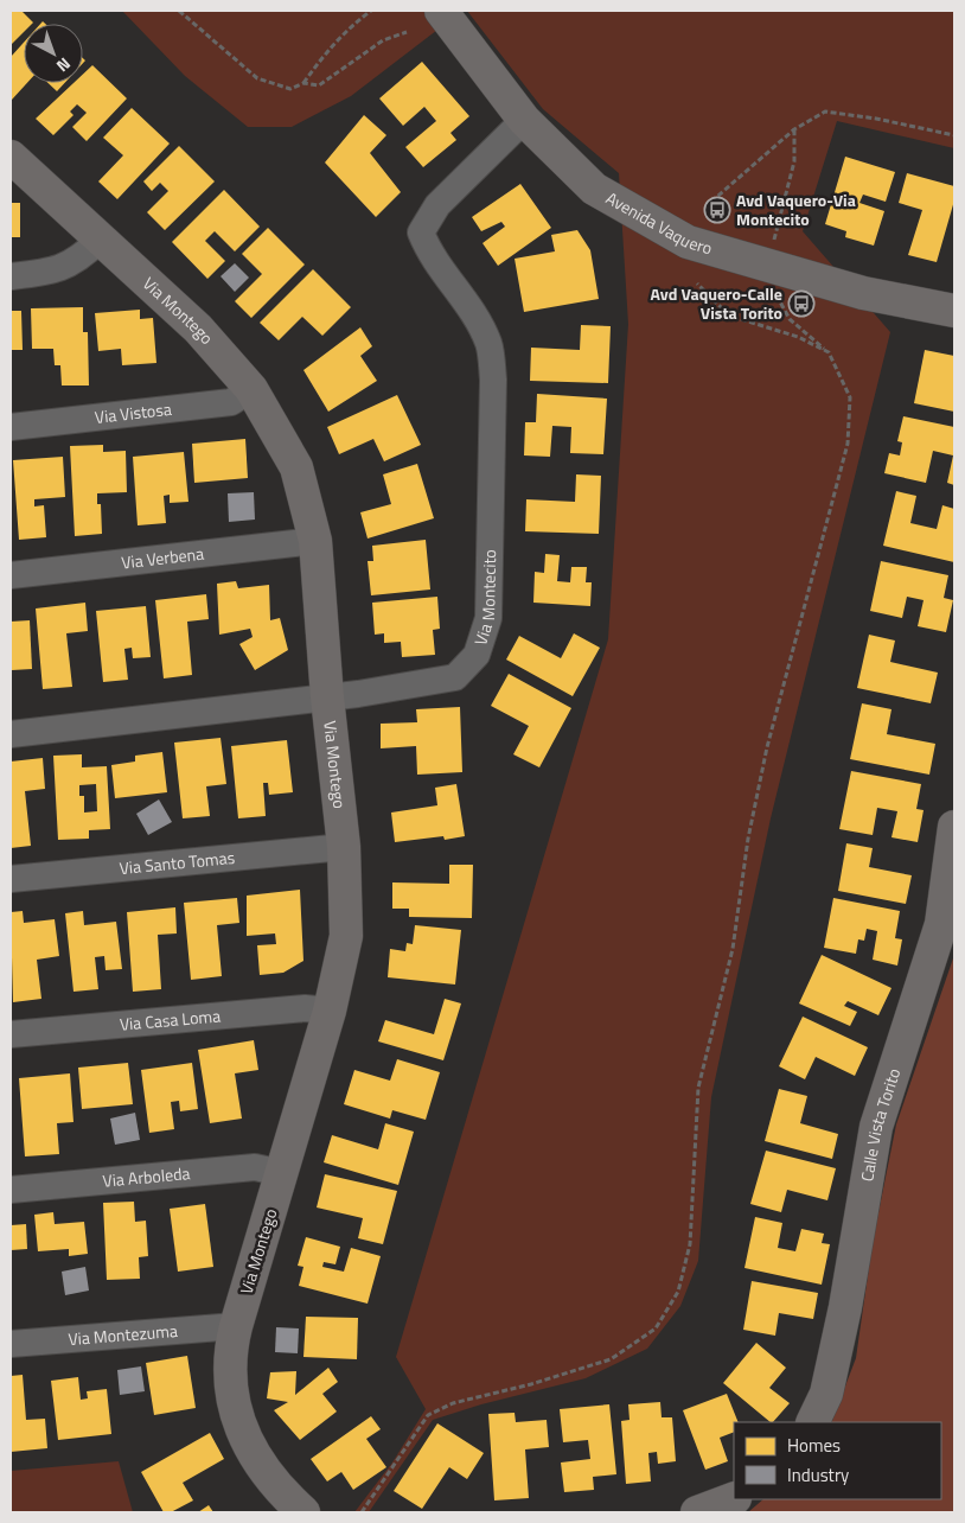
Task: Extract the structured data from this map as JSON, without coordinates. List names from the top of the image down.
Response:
{
  "streets": {
    "street": [
      "Avenida Vaquero",
      "Via Montego",
      "Via Vistosa",
      "Via Verbena",
      "Via Montecito",
      "Via Santo Tomas",
      "Via Casa Loma",
      "Calle Vista Torito",
      "Via Arboleda",
      "Via Montezuma"
    ]
  },
  "crossings": [
    ["Avenida Vaquero", "Via Montecito"],
    ["Via Montego", "Via Vistosa"],
    ["Via Montego", "Via Verbena"],
    ["Via Montego", "Via Montecito"],
    ["Via Montego", "Via Santo Tomas"],
    ["Via Montego", "Via Casa Loma"],
    ["Via Montego", "Via Arboleda"],
    ["Via Montego", "Via Montezuma"]
  ],
  "places": {
    "bus stop": ["Avd Vaquero-Via Montecito", "Avd Vaquero-Calle Vista Torito"]
  },
  "legend": ["Homes", "Industry"],
  "north": "bottom right"
}
